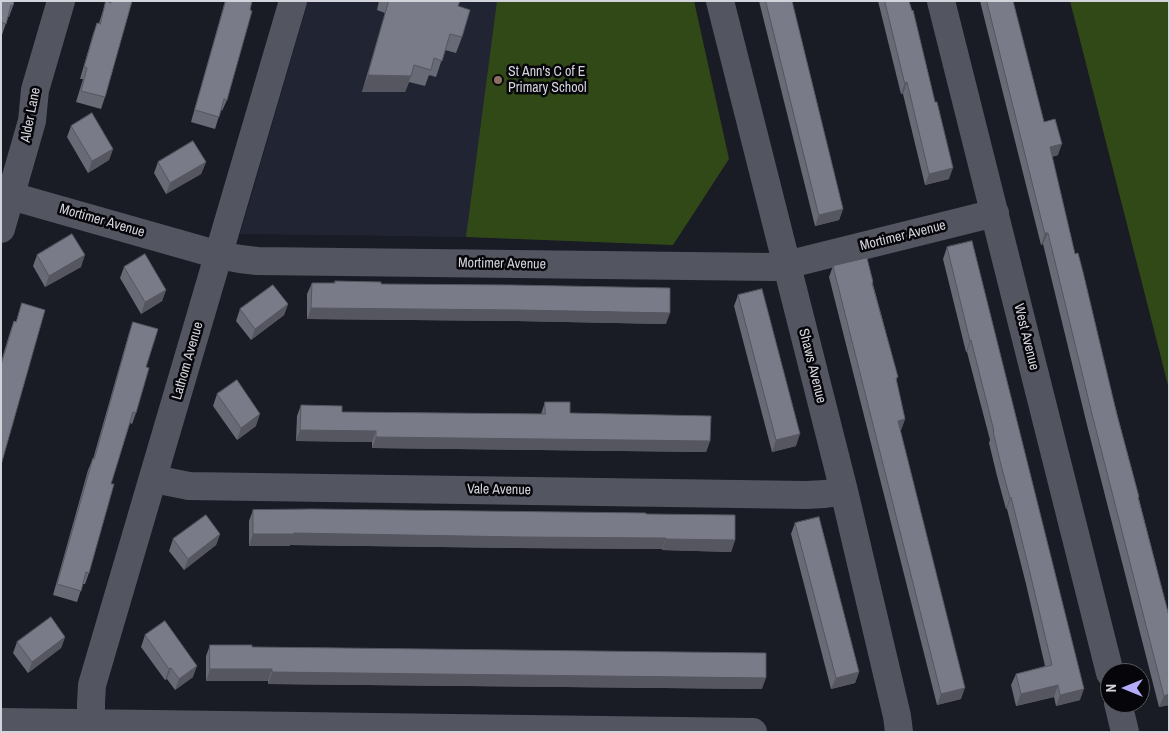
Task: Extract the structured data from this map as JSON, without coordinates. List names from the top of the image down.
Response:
{
  "streets": {
    "street": [
      "Alder Lane",
      "Mortimer Avenue",
      "West Avenue",
      "Lathom Avenue",
      "Shaws Avenue",
      "Vale Avenue"
    ]
  },
  "crossings": [
    ["Alder Lane", "Mortimer Avenue"],
    ["Mortimer Avenue", "West Avenue"],
    ["Mortimer Avenue", "Lathom Avenue"],
    ["Mortimer Avenue", "Shaws Avenue"],
    ["Lathom Avenue", "Vale Avenue"],
    ["Shaws Avenue", "Vale Avenue"]
  ],
  "places": ["St Ann's C of E Primary School"],
  "north": "left"
}
